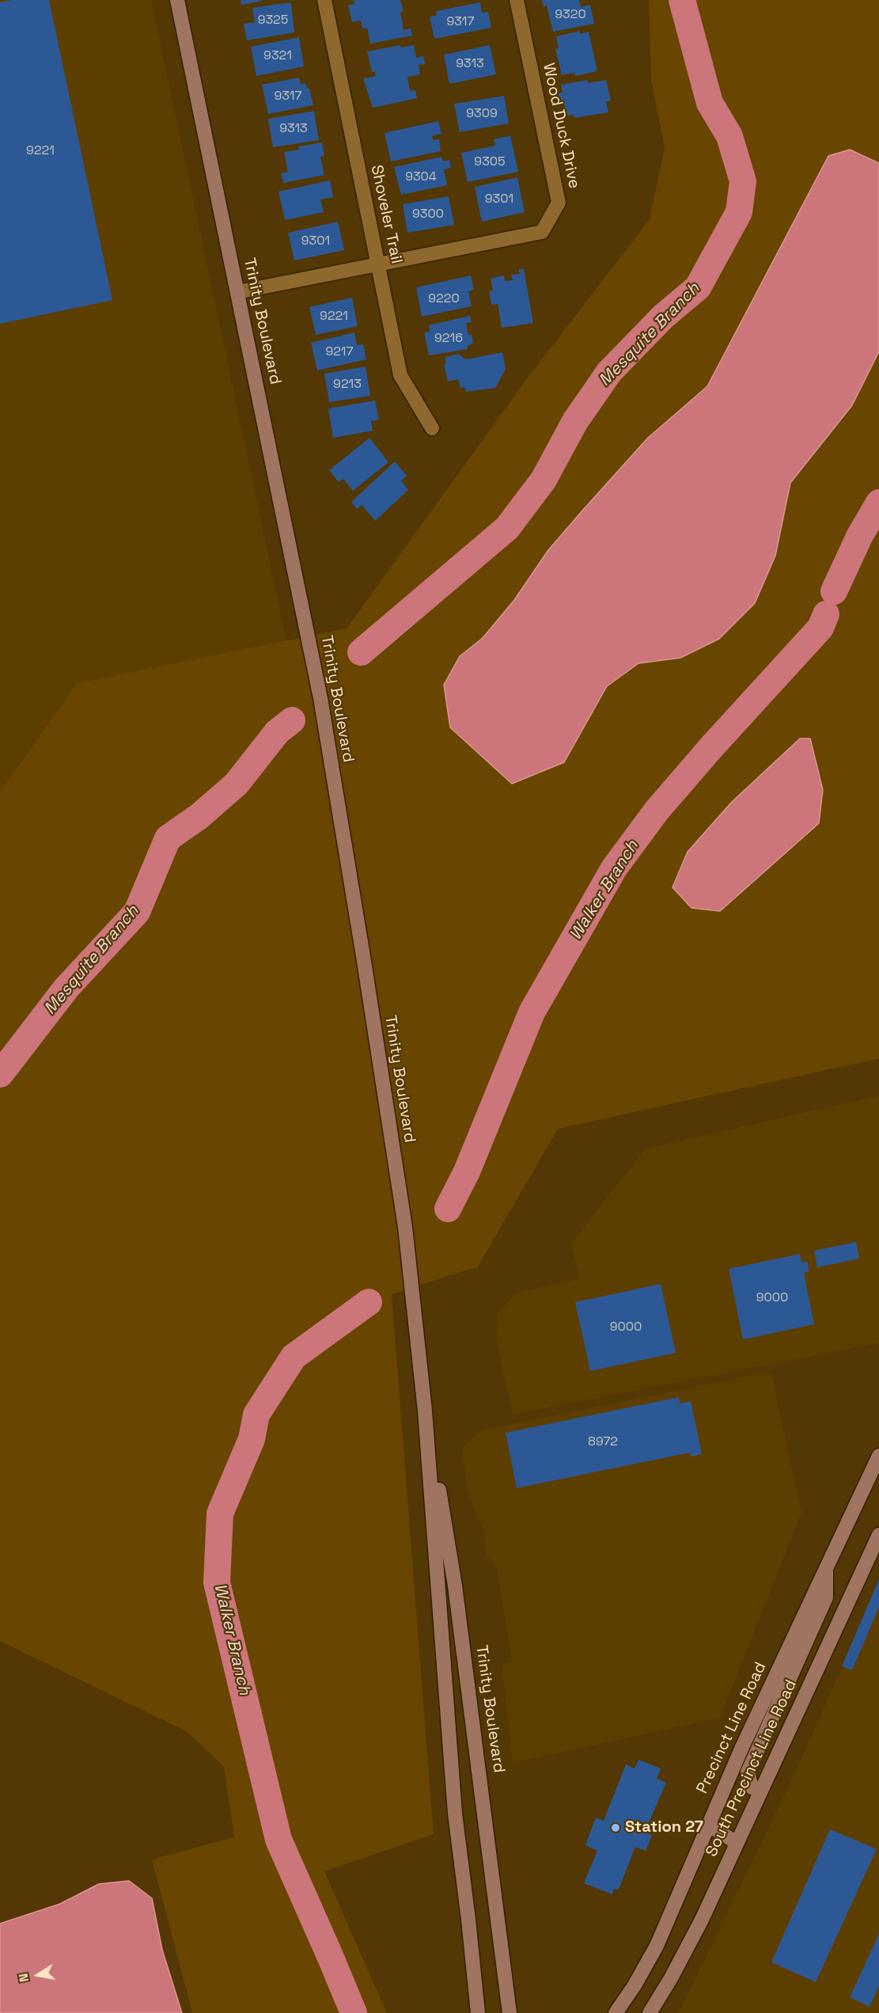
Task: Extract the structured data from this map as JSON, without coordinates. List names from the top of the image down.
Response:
{
  "streets": {
    "main road": ["Trinity Boulevard", "Precinct Line Road", "South Precinct Line Road"],
    "street": ["Wood Duck Drive", "Shoveler Trail"]
  },
  "crossings": [
    ["Wood Duck Drive", "Shoveler Trail"],
    ["Wood Duck Drive", "Trinity Boulevard"]
  ],
  "water": ["Mesquite Branch", "Walker Branch"],
  "places": ["Station 27"],
  "house_numbers": [
    "9320",
    "9325",
    "9317",
    "9321",
    "9313",
    "9317",
    "9309",
    "9313",
    "9221",
    "9305",
    "9304",
    "9301",
    "9300",
    "9301",
    "9220",
    "9221",
    "9216",
    "9217",
    "9213",
    "9000",
    "9000",
    "8972"
  ],
  "north": "left"
}
